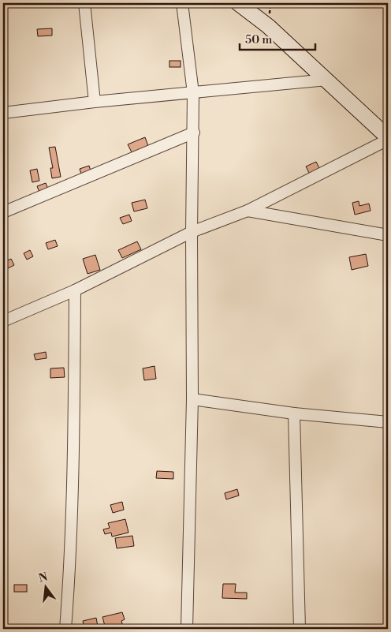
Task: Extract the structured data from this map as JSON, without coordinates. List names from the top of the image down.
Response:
{
  "scale_bar": "50 m",
  "north": "top"
}
